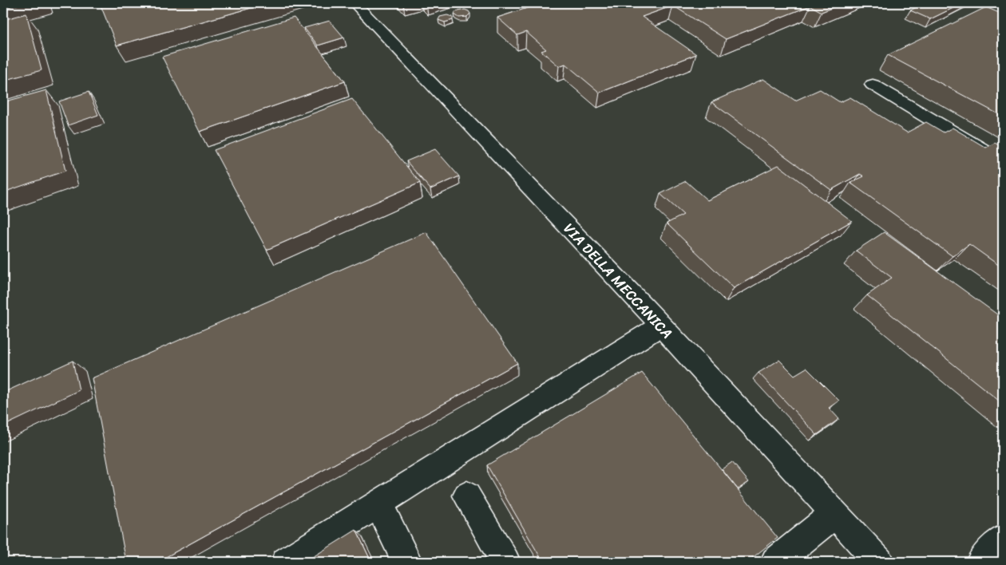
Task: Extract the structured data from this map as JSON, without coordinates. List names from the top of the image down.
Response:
{
  "streets": {
    "street": ["VIA DELLA MECCANICA"]
  }
}
